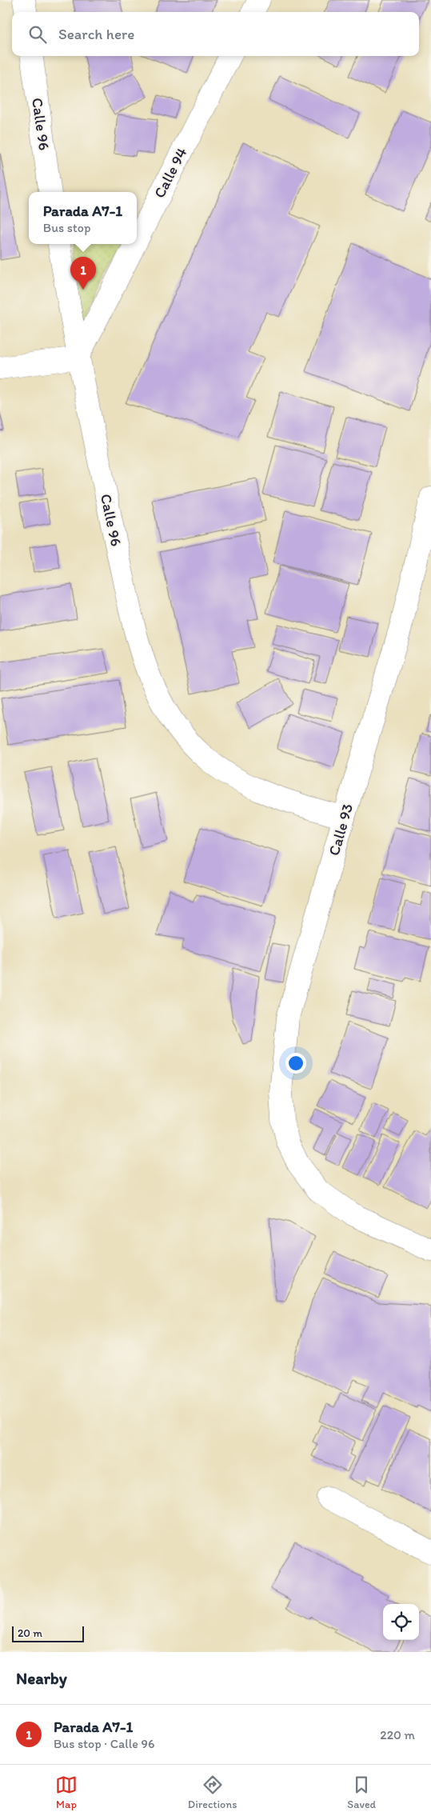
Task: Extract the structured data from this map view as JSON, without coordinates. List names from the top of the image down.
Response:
{
  "streets": {
    "street": ["Calle 96", "Calle 94", "Calle 93"]
  },
  "crossings": [
    ["Calle 96", "Calle 94"],
    ["Calle 96", "Calle 93"]
  ],
  "scale_bar": "20 m",
  "page": {
    "search": "Search here",
    "popup": ["Parada A7-1", "Bus stop"],
    "pins": "1",
    "scale": "20 m",
    "heading": "Nearby",
    "list": [
      {
        "mark": "1",
        "name": "Parada A7-1",
        "note": "Bus stop · Calle 96",
        "value": "220 m"
      }
    ],
    "nav": ["Map", "Directions", "Saved"]
  }
}
